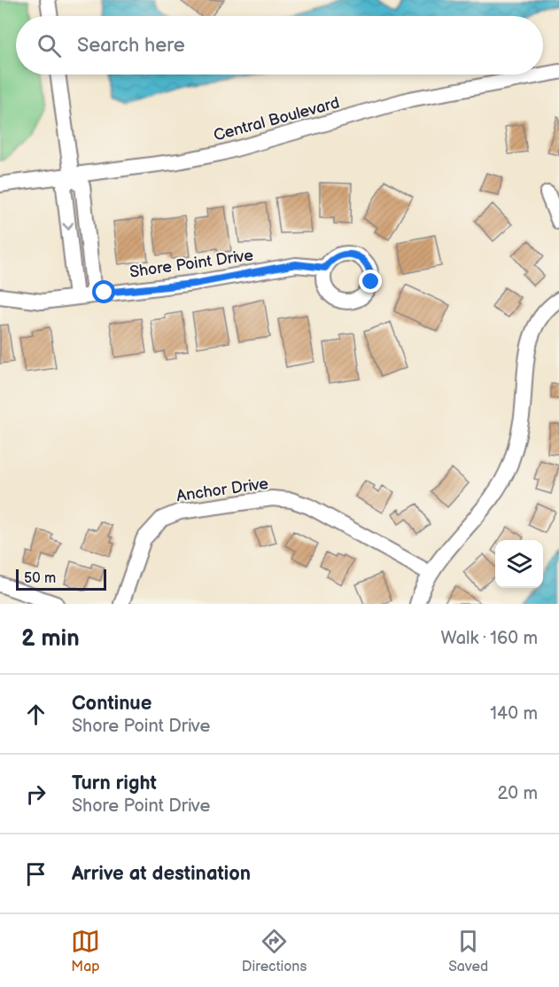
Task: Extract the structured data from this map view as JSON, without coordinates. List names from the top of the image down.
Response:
{
  "streets": {
    "street": ["Central Boulevard", "Shore Point Drive", "Anchor Drive"]
  },
  "scale_bar": "50 m",
  "page": {
    "search": "Search here",
    "scale": "50 m",
    "heading": ["2 min", "Walk · 160 m"],
    "list": [
      ["Continue", "Shore Point Drive", "140 m"],
      ["Turn right", "Shore Point Drive", "20 m"],
      "Arrive at destination"
    ],
    "nav": ["Map", "Directions", "Saved"]
  }
}
